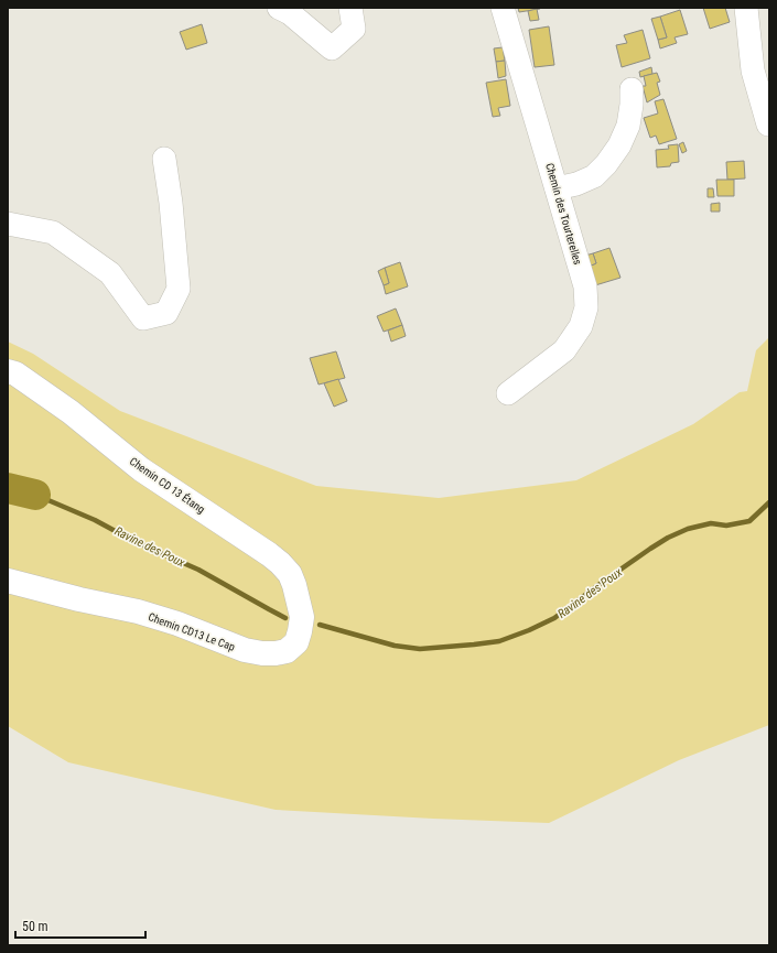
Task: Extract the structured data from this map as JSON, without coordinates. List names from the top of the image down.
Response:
{
  "streets": {
    "main road": ["Chemin CD 13 Étang", "Chemin CD13 Le Cap"],
    "street": ["Chemin des Tourterelles"]
  },
  "crossings": [
    ["Chemin CD 13 Étang", "Chemin CD13 Le Cap"]
  ],
  "water": ["Ravine des Poux"],
  "scale_bar": "50 m"
}
